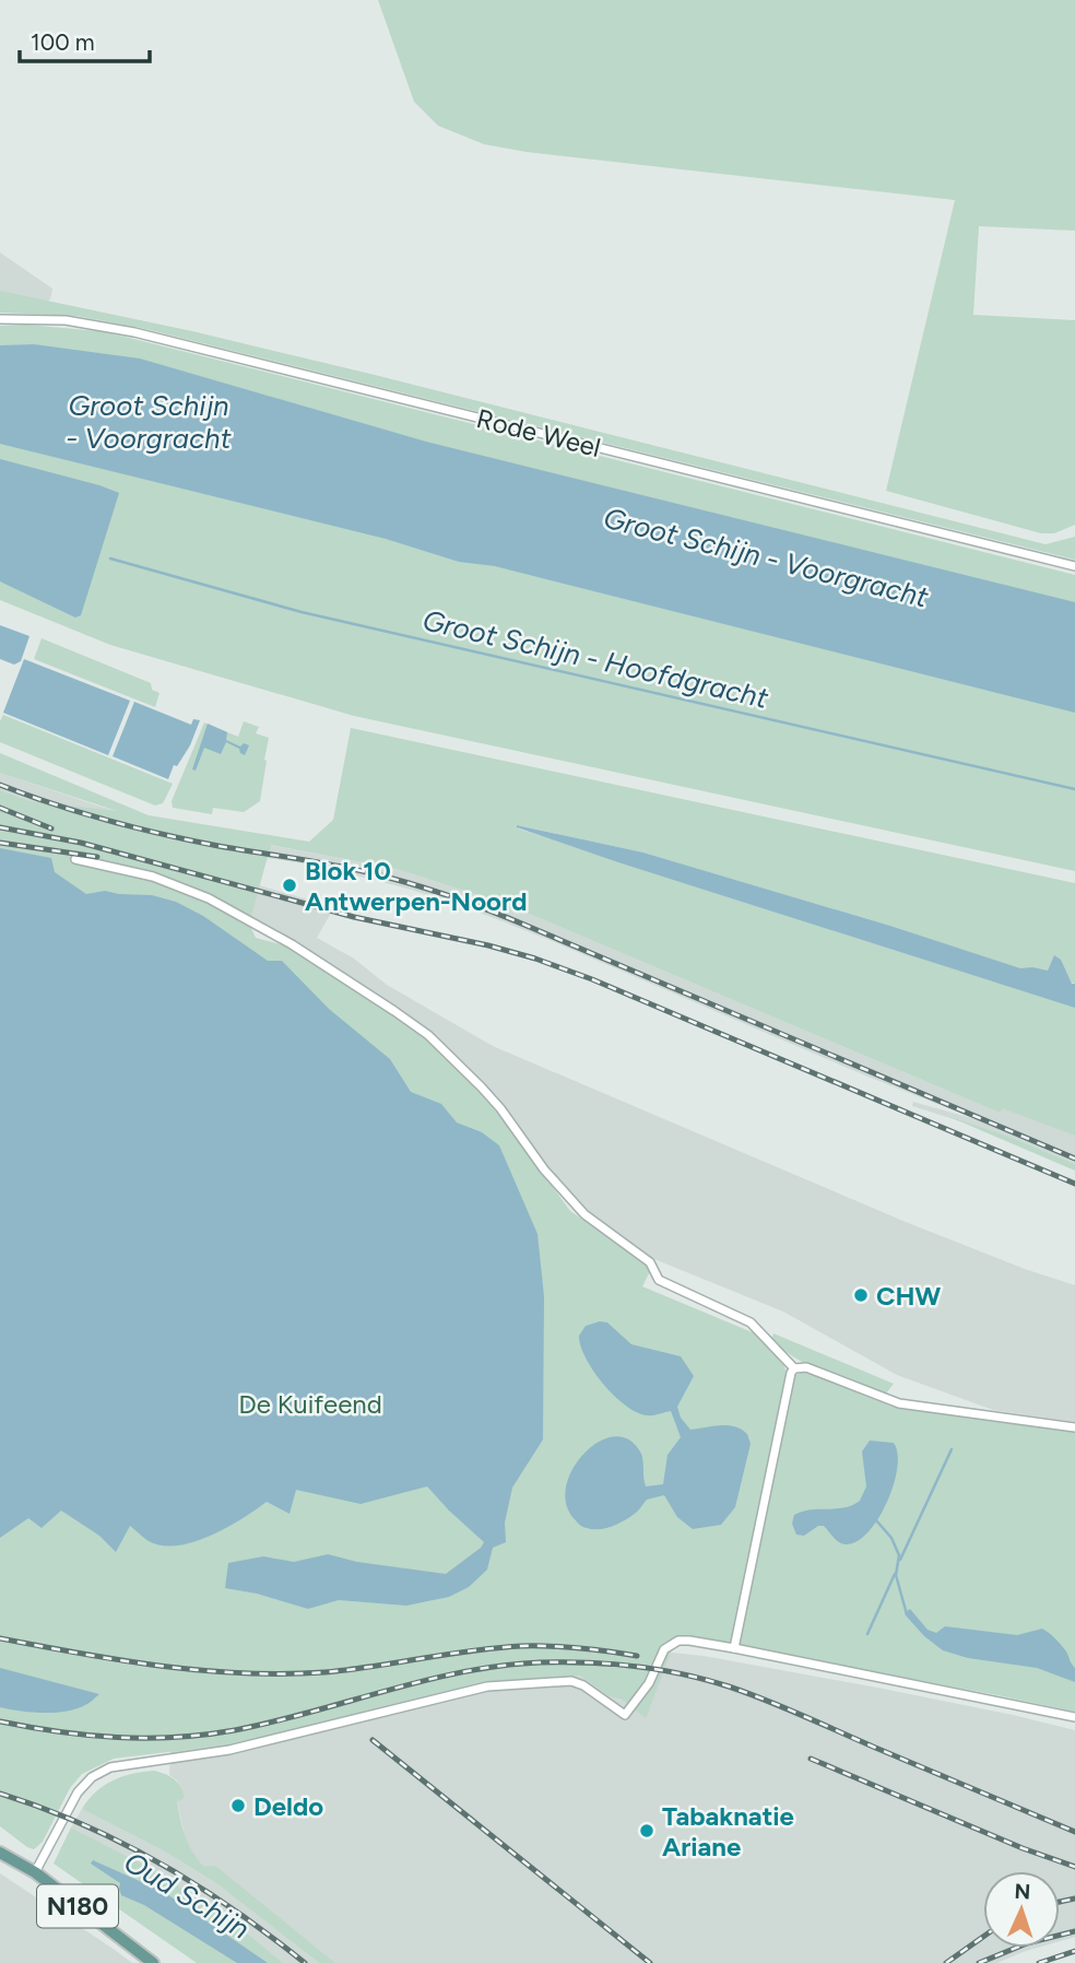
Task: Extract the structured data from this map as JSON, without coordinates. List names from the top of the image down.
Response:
{
  "streets": {
    "main road": ["N180"],
    "street": ["Rode Weel"]
  },
  "water": ["Groot Schijn - Voorgracht", "Groot Schijn - Hoofdgracht", "Oud Schijn"],
  "parks": ["De Kuifeend"],
  "places": [
    "Blok 10 Antwerpen-Noord",
    "CHW",
    "Deldo",
    "Tabaknatie Ariane"
  ],
  "scale_bar": "100 m",
  "north": "top"
}
